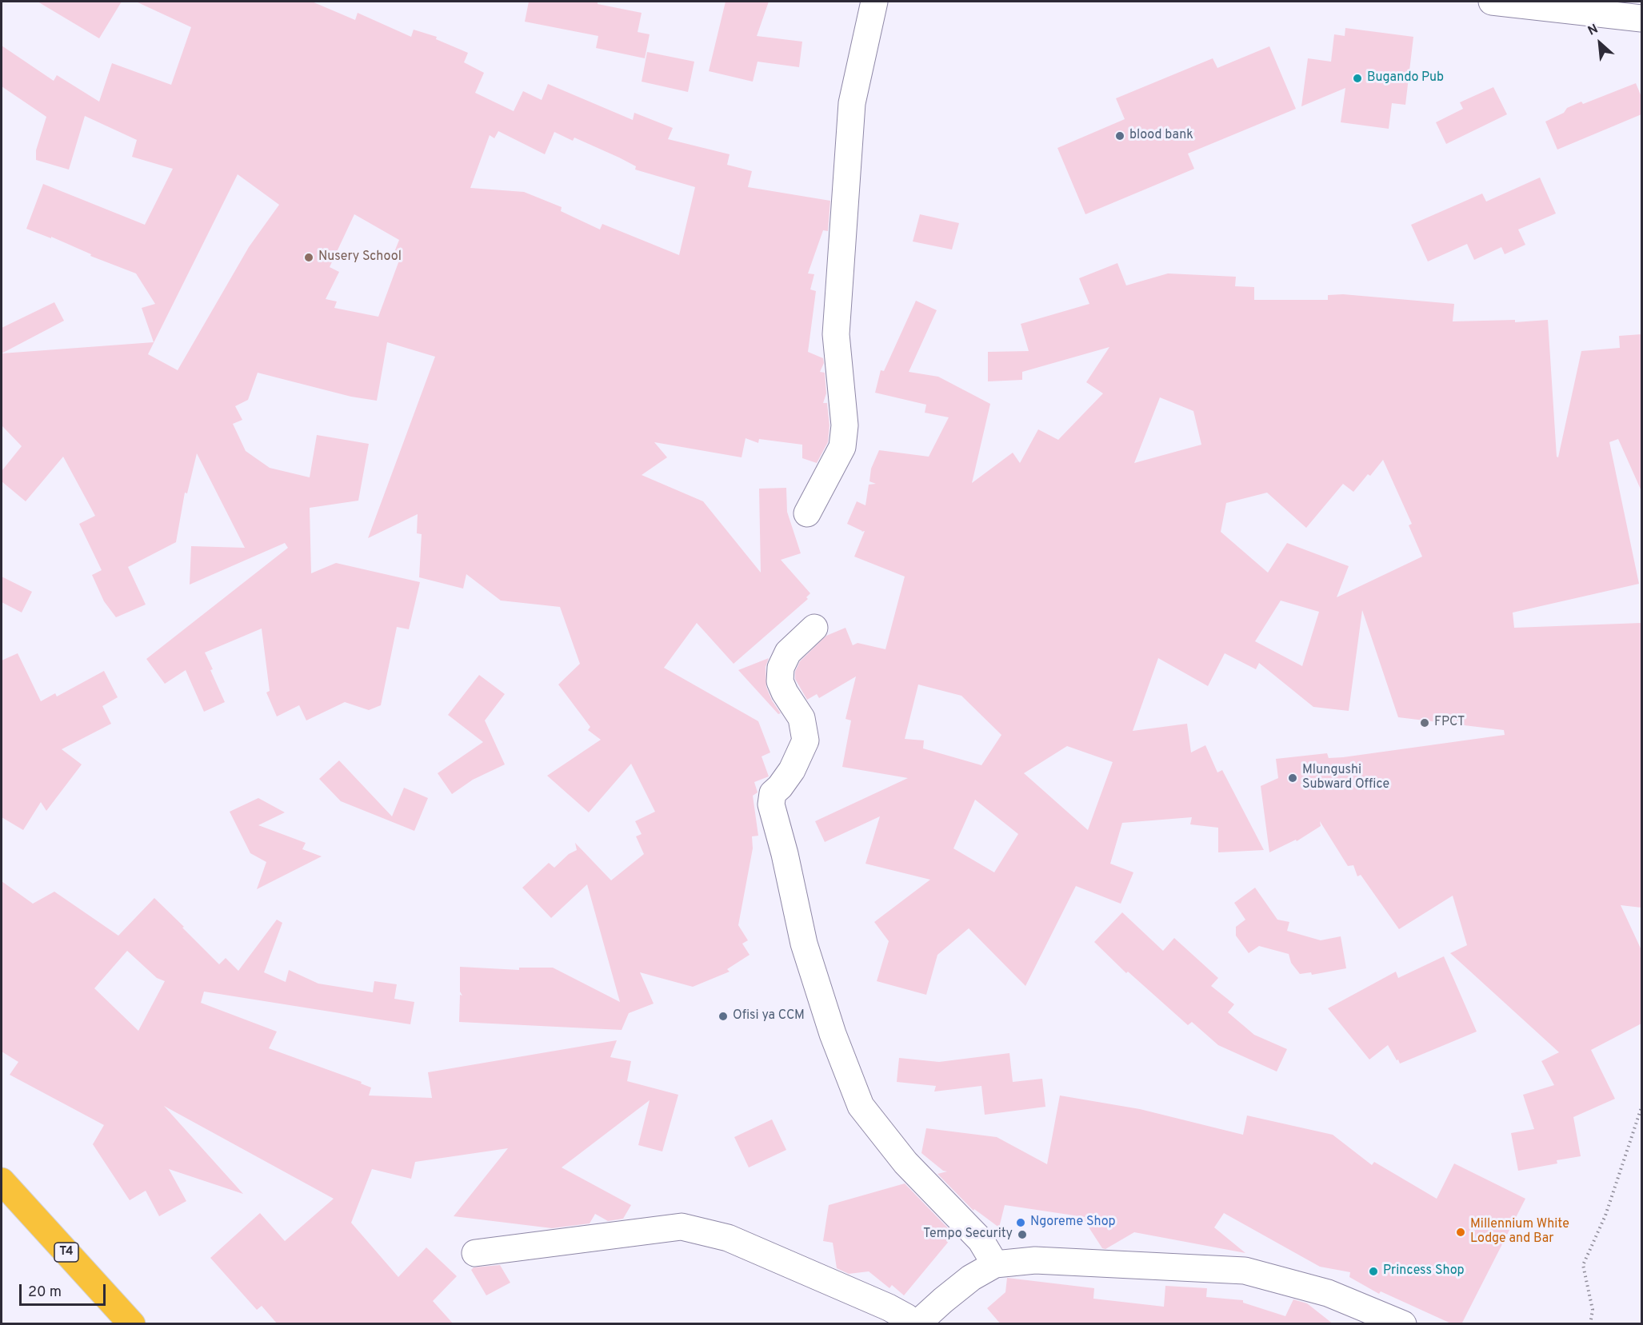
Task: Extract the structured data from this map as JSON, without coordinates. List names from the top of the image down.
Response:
{
  "streets": {
    "highway": ["T4"]
  },
  "places": [
    "Bugando Pub",
    "blood bank",
    "Nusery School",
    "FPCT",
    "Mlungushi Subward Office",
    "Ofisi ya CCM",
    "Ngoreme Shop",
    "Millennium White Lodge and Bar",
    "Tempo Security",
    "Princess Shop"
  ],
  "scale_bar": "20 m",
  "north": "top left"
}
